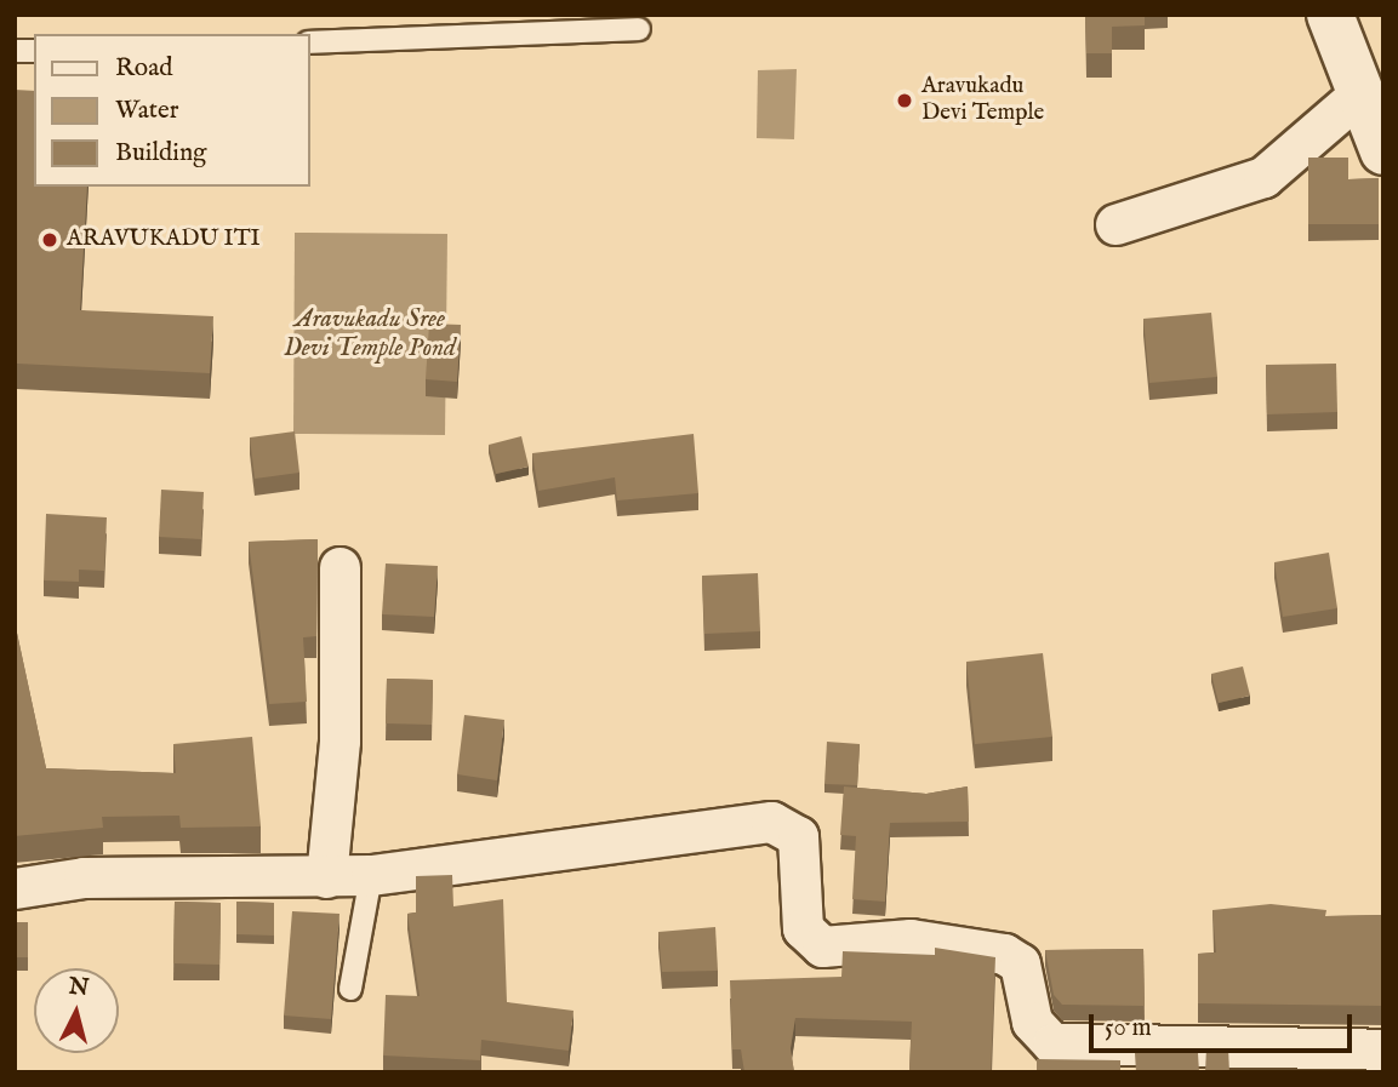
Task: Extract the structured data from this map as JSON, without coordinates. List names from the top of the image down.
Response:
{
  "water": ["Aravukadu Sree Devi Temple Pond"],
  "places": ["Aravukadu Devi Temple", "ARAVUKADU ITI"],
  "legend": ["Road", "Water", "Building"],
  "scale_bar": "50 m",
  "north": "top"
}
